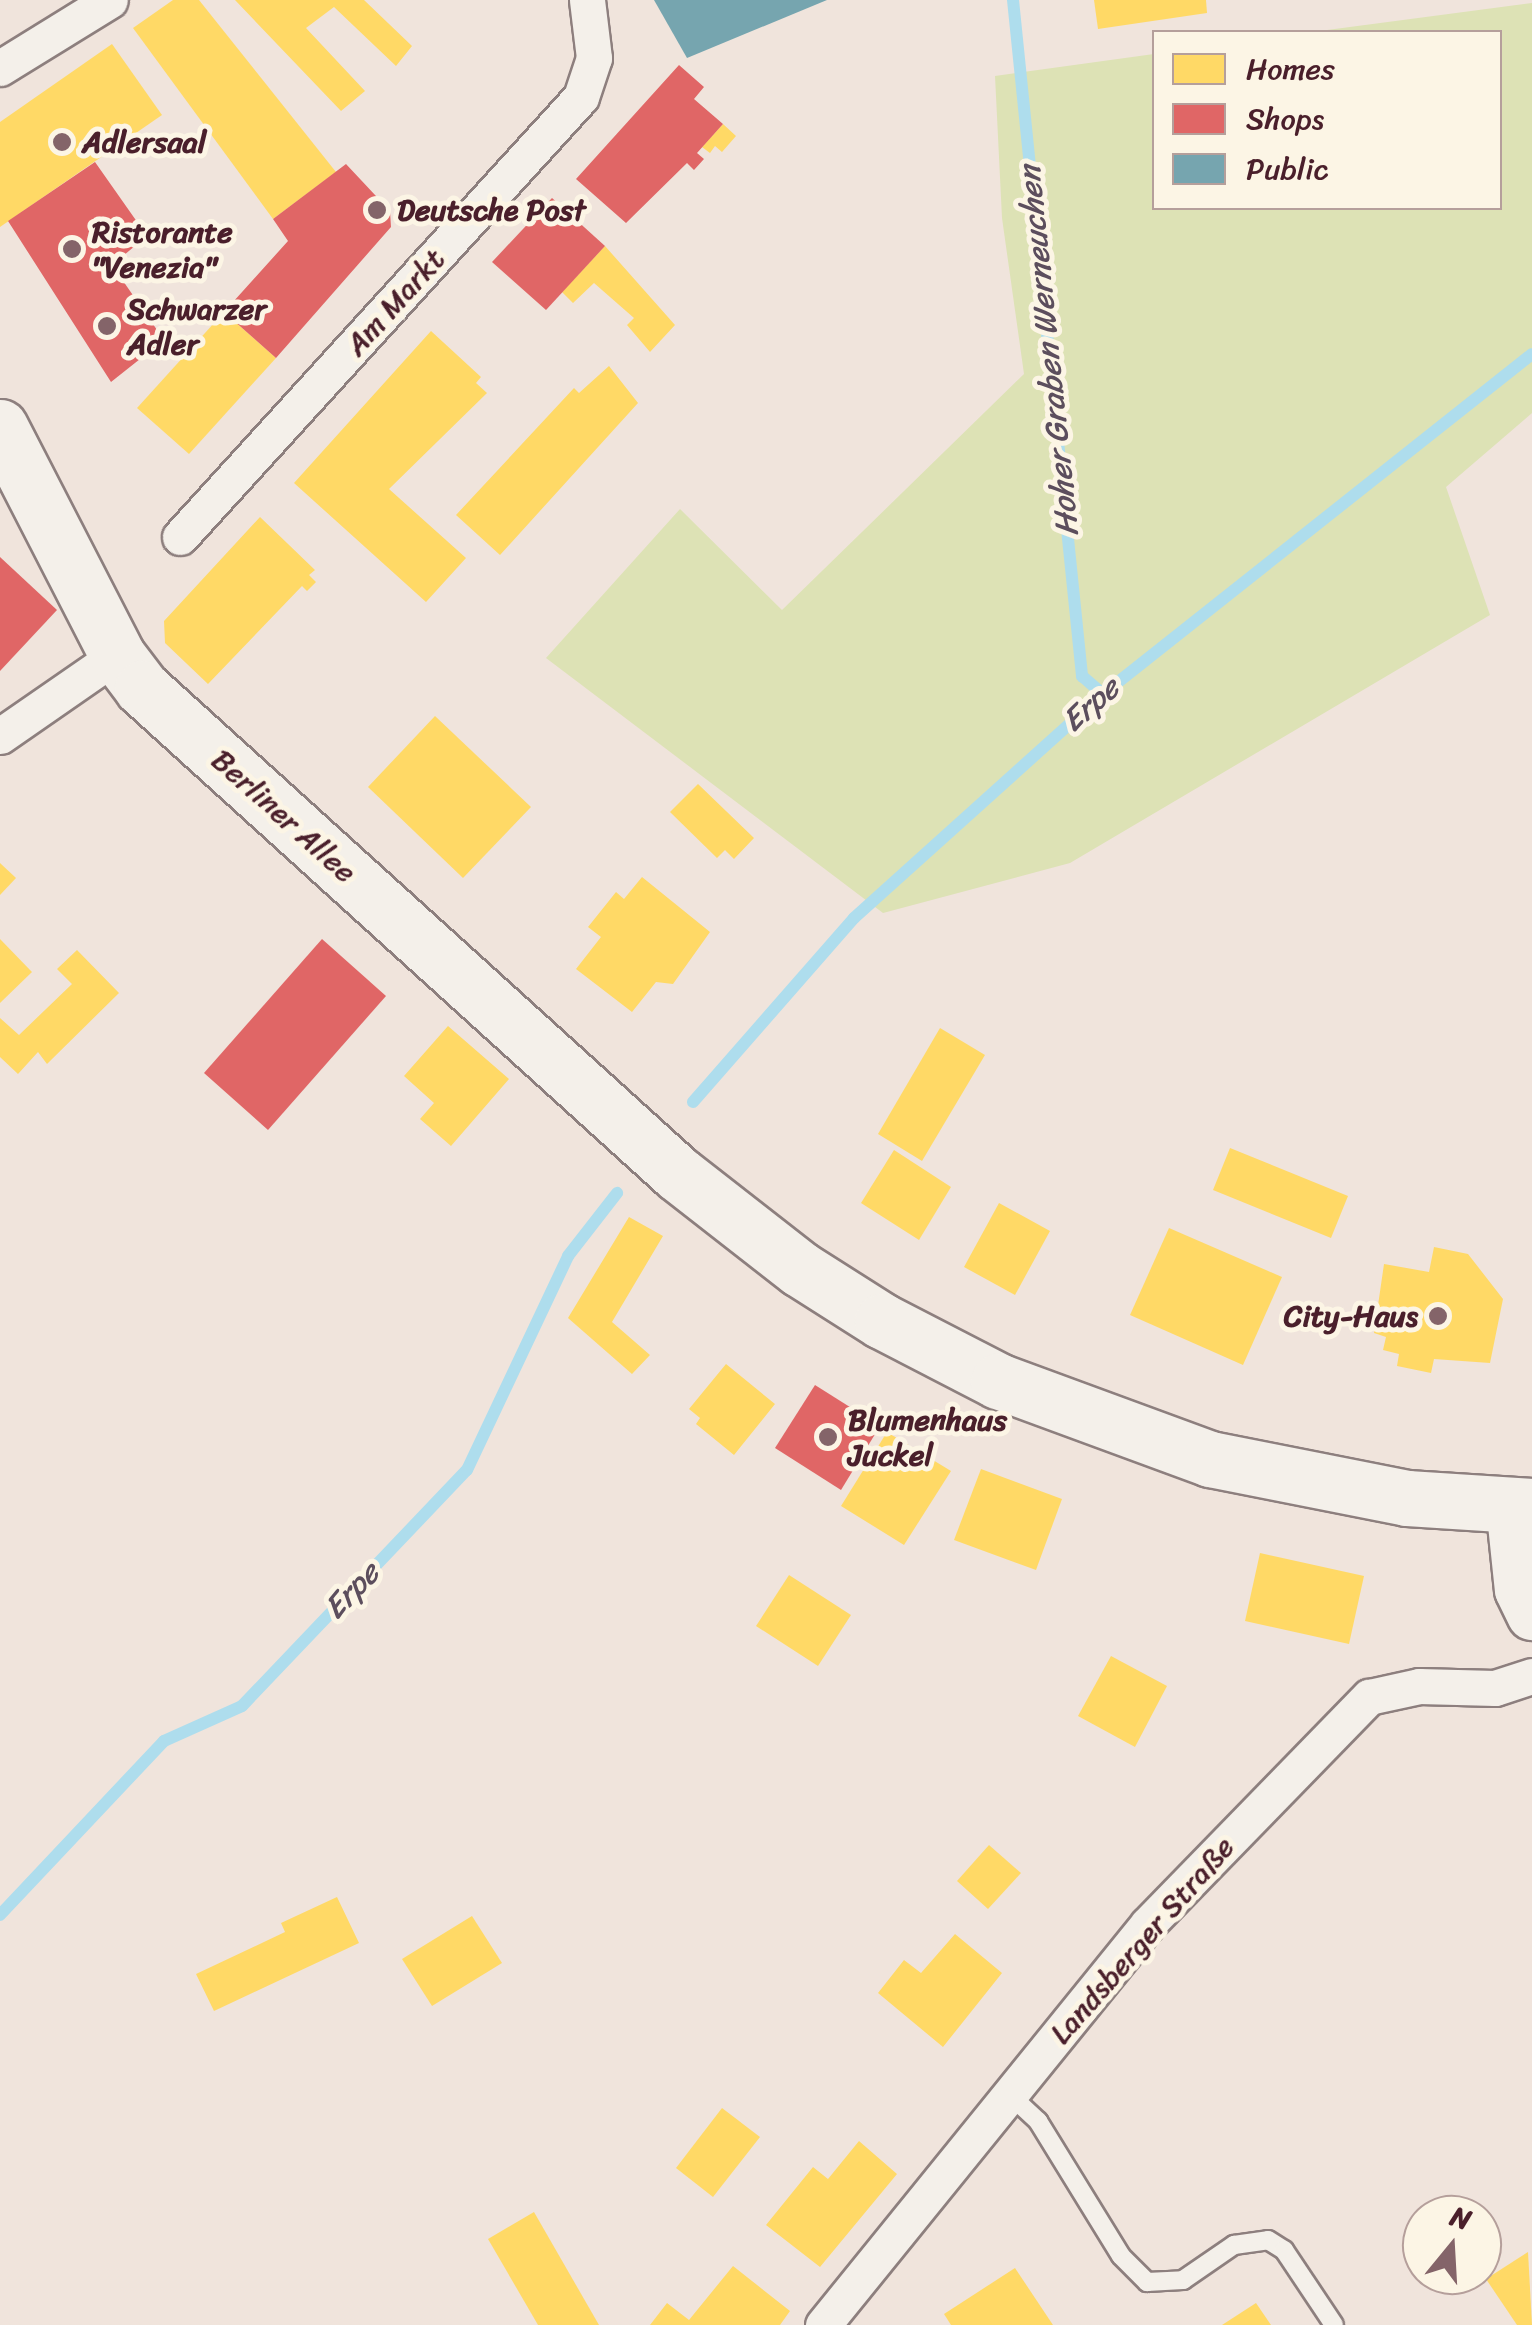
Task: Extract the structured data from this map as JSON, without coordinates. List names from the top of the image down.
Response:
{
  "streets": {
    "main road": ["Berliner Allee"],
    "street": ["Am Markt", "Landsberger Straße"]
  },
  "water": ["Hoher Graben Werneuchen", "Erpe"],
  "places": [
    "Adlersaal",
    "Deutsche Post",
    "Ristorante \"Venezia\"",
    "Schwarzer Adler",
    "City-Haus",
    "Blumenhaus Juckel"
  ],
  "legend": ["Homes", "Shops", "Public"],
  "north": "top"
}
